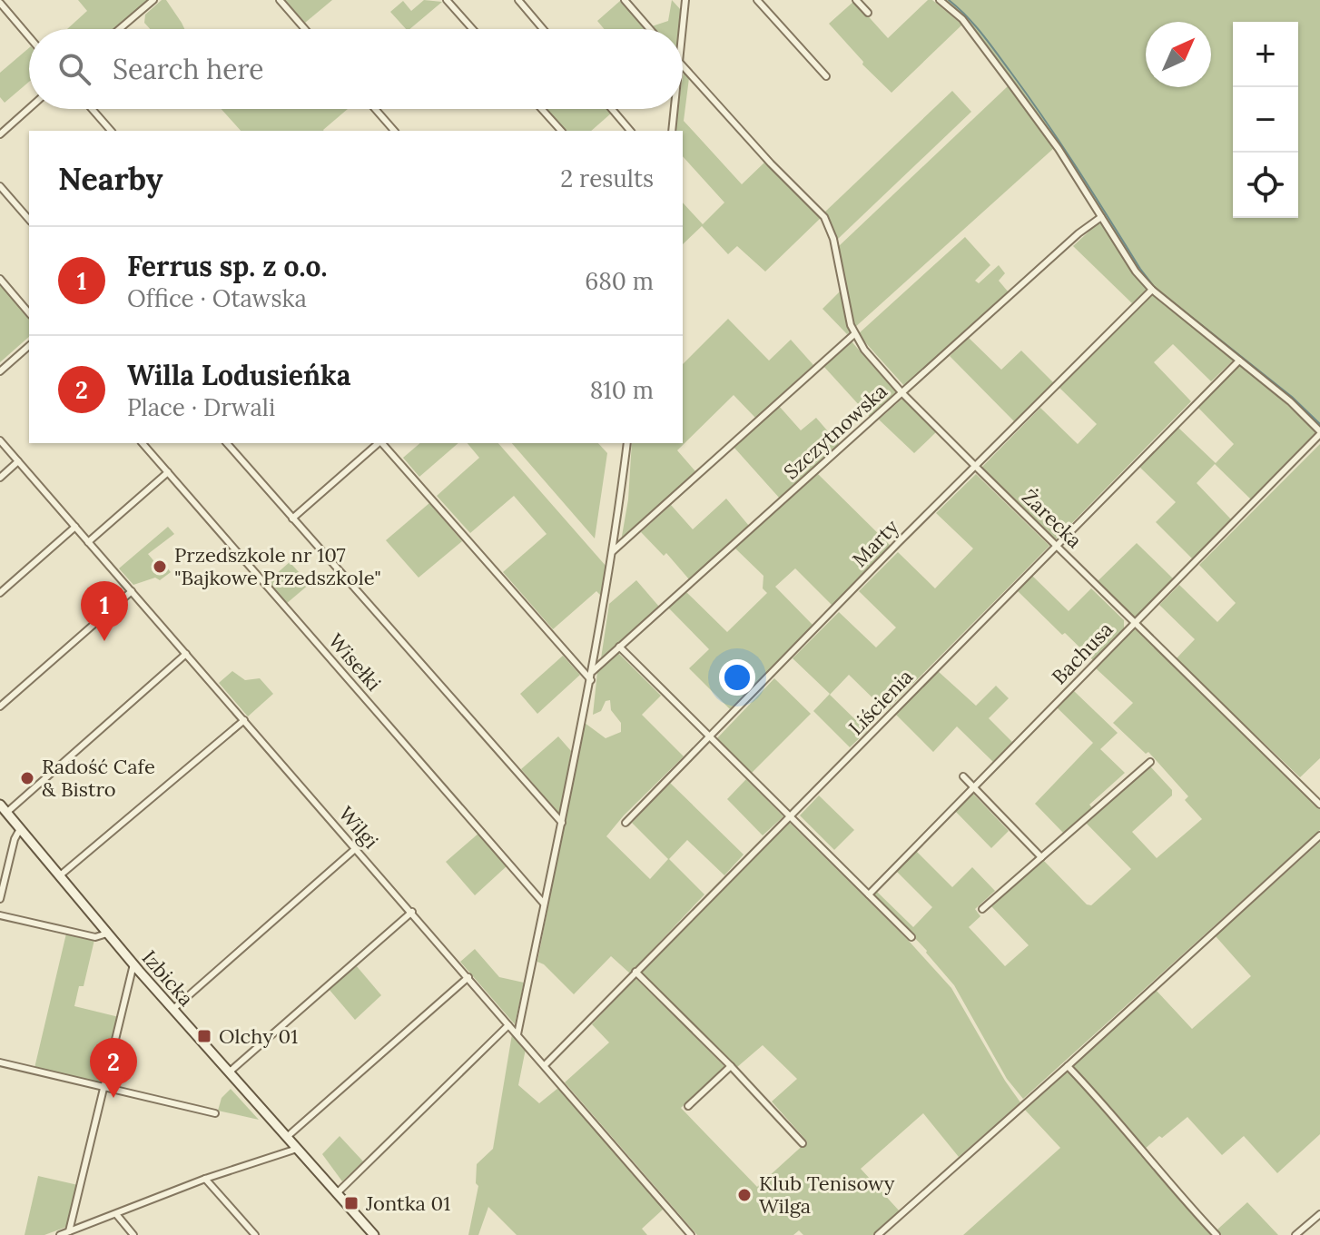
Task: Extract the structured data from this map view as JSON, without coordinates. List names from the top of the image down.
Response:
{
  "streets": {
    "street": [
      "Szczytnowska",
      "Żarecka",
      "Marty",
      "Bachusa",
      "Wisełki",
      "Liścienia",
      "Wilgi",
      "Izbicka"
    ]
  },
  "crossings": [
    ["Szczytnowska", "Żarecka"],
    ["Żarecka", "Marty"],
    ["Żarecka", "Bachusa"],
    ["Żarecka", "Liścienia"],
    ["Liścienia", "Wilgi"]
  ],
  "places": {
    "other": ["Przedszkole nr 107 \"Bajkowe Przedszkole\"", "Radość Cafe & Bistro", "Klub Tenisowy Wilga"],
    "transit": ["Olchy 01", "Jontka 01"]
  },
  "north": "top right",
  "page": {
    "map_buttons": ["+", "−"],
    "search": "Search here",
    "heading": ["Nearby", "2 results"],
    "list": [
      {
        "mark": "1",
        "name": "Ferrus sp. z o.o.",
        "note": "Office · Otawska",
        "value": "680 m"
      },
      {
        "mark": "2",
        "name": "Willa Lodusieńka",
        "note": "Place · Drwali",
        "value": "810 m"
      }
    ],
    "pins": ["1", "2"]
  }
}
